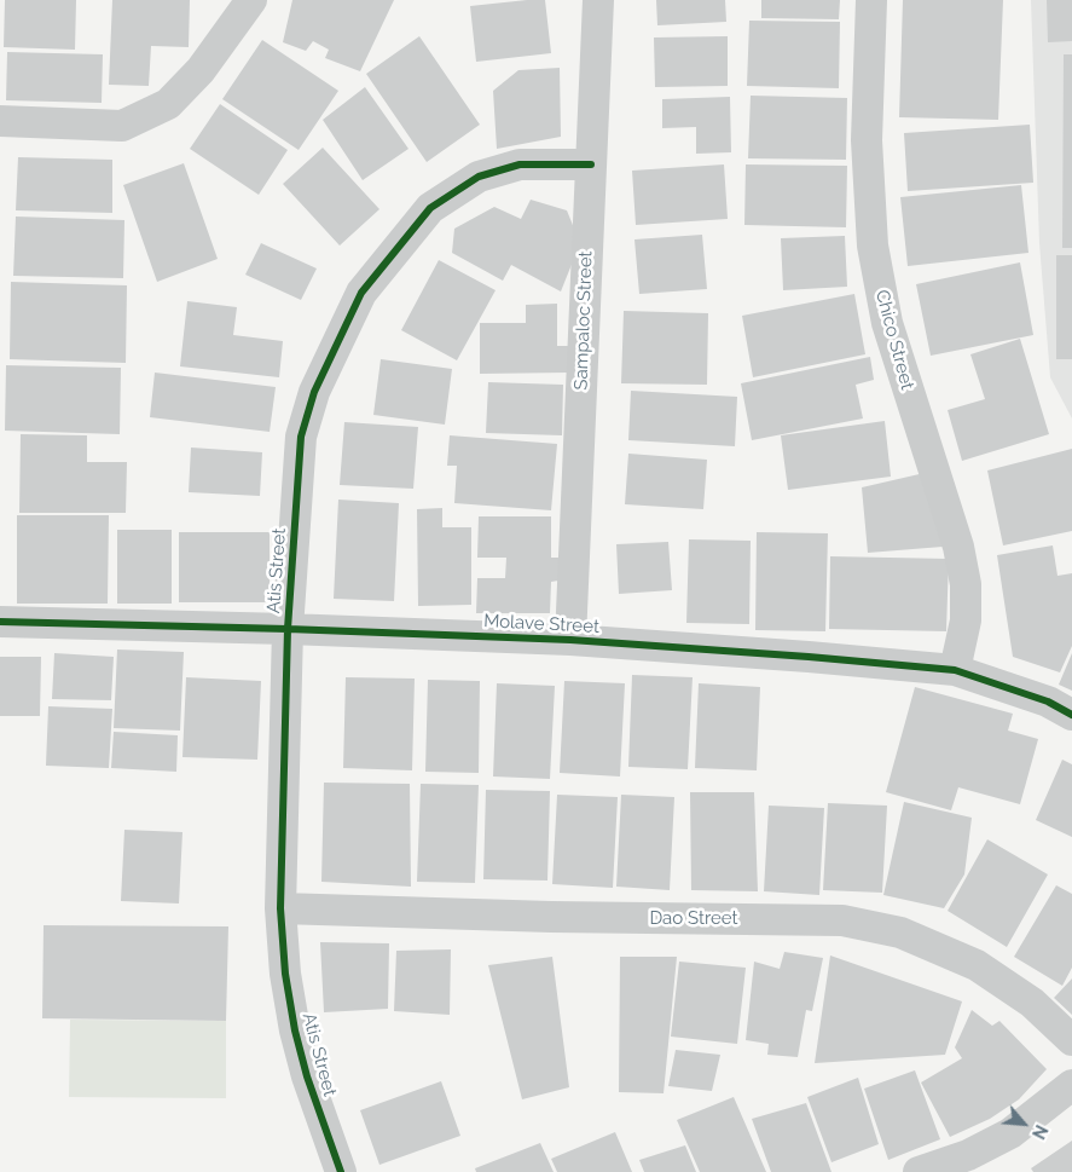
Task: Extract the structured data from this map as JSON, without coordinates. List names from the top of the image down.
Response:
{
  "streets": {
    "street": [
      "Sampaloc Street",
      "Chico Street",
      "Atis Street",
      "Molave Street",
      "Dao Street"
    ]
  },
  "crossings": [
    ["Sampaloc Street", "Atis Street"],
    ["Sampaloc Street", "Molave Street"],
    ["Chico Street", "Molave Street"],
    ["Atis Street", "Molave Street"],
    ["Atis Street", "Dao Street"]
  ],
  "north": "bottom right"
}
